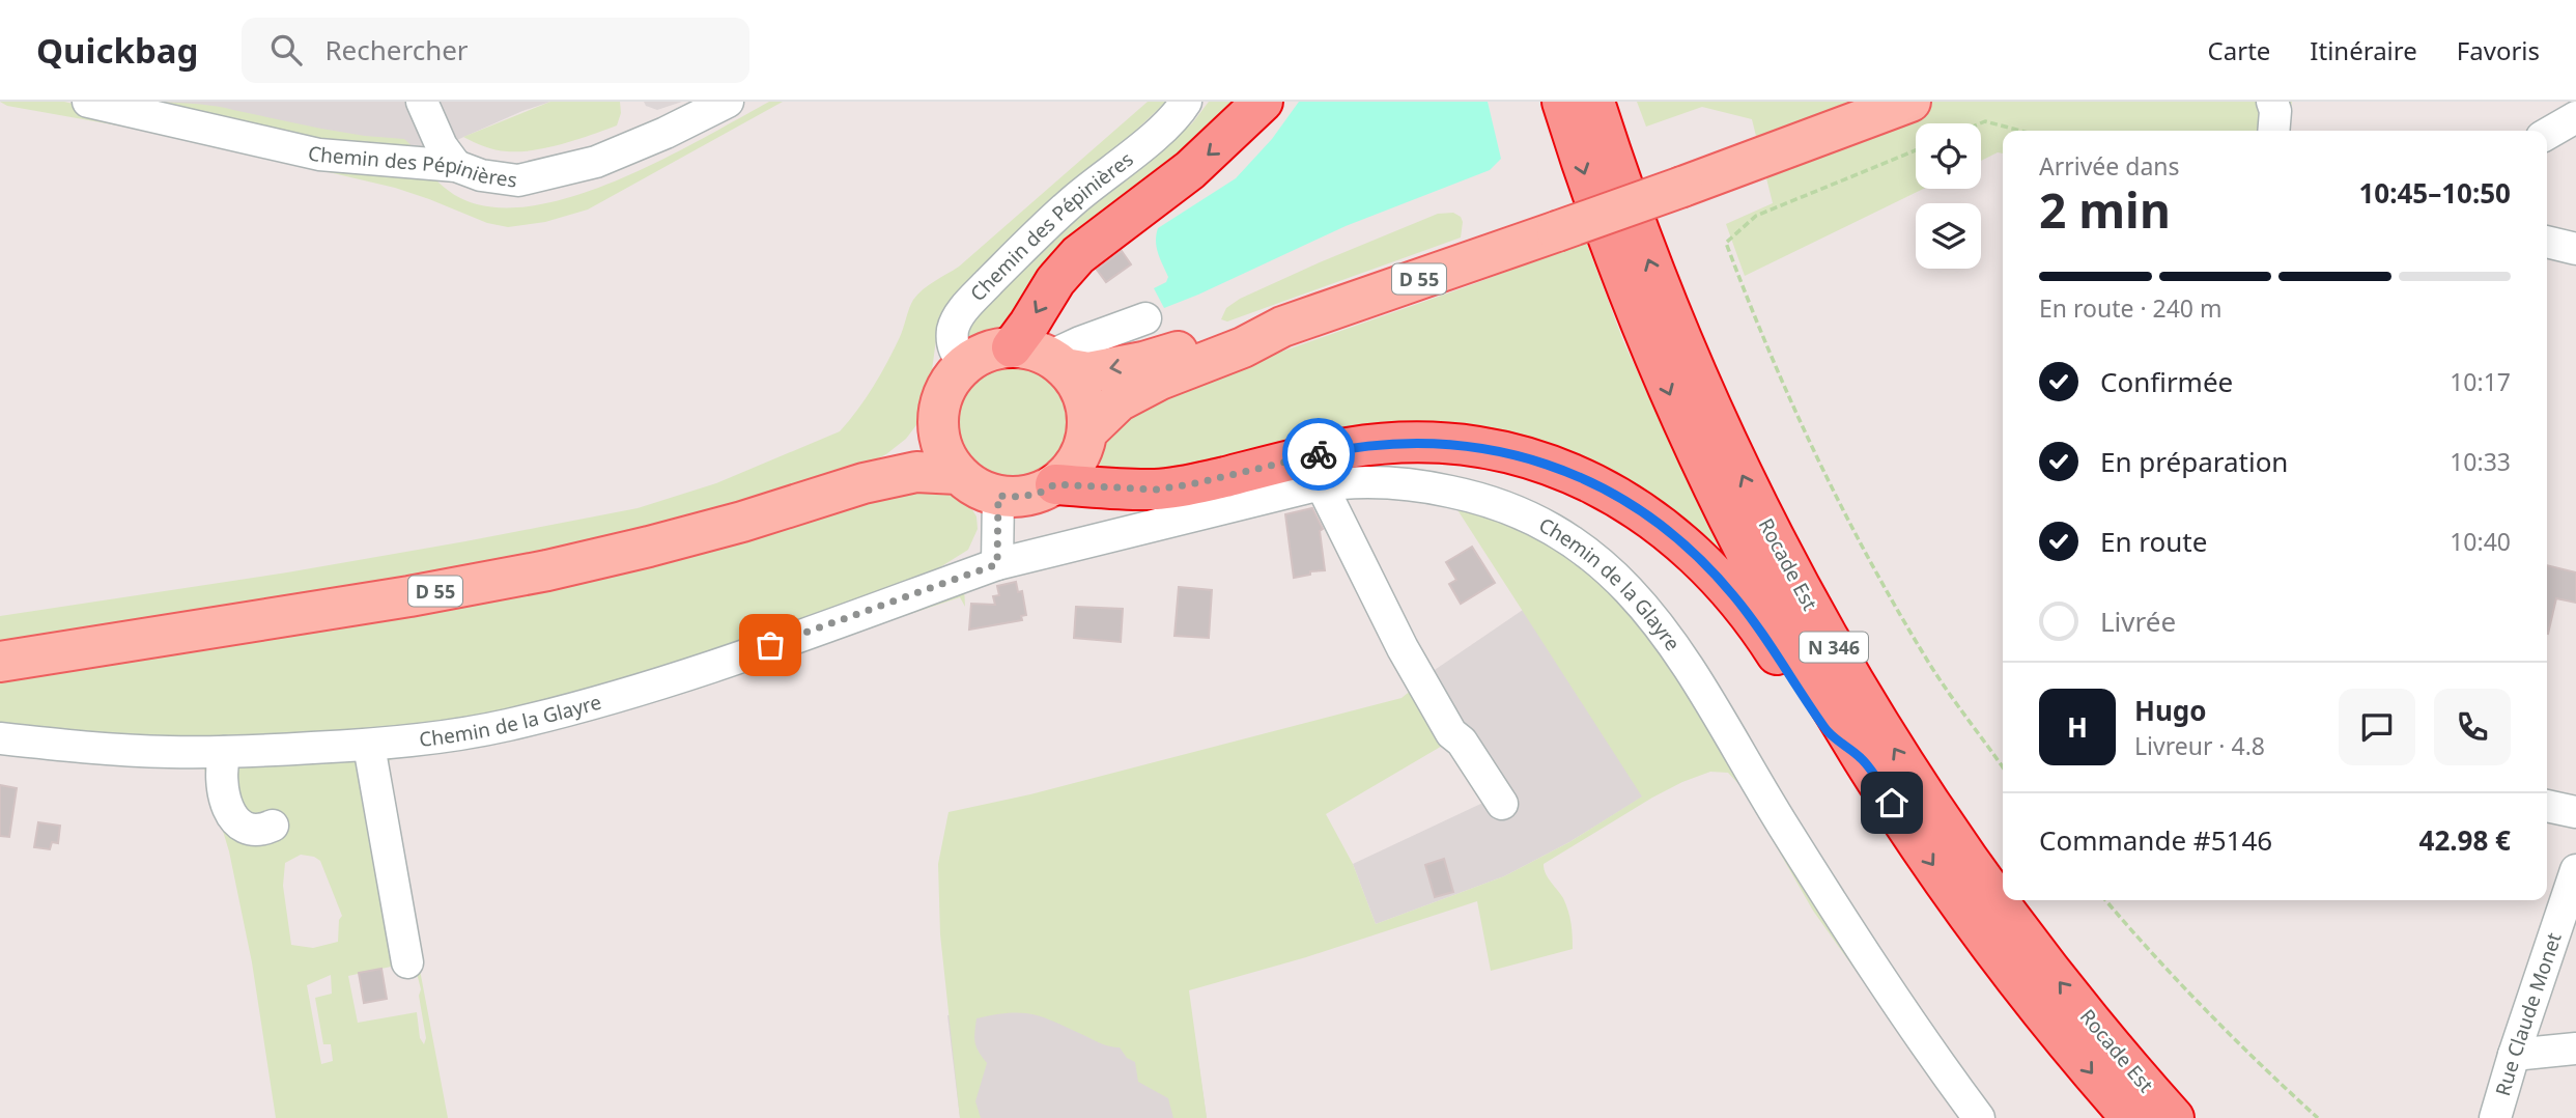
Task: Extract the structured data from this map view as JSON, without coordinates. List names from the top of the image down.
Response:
{
  "streets": {
    "highway": ["Rocade Est", "N 346"],
    "main road": ["D 55"],
    "street": ["Chemin des Pépinières", "Chemin de la Glayre", "Rue Claude Monet"]
  },
  "crossings": [
    ["Chemin des Pépinières", "D 55"]
  ],
  "page": {
    "header": "Quickbag",
    "search": "Rechercher",
    "nav": ["Carte", "Itinéraire", "Favoris"],
    "heading": ["2 min", "Arrivée dans", "10:45–10:50"],
    "panel": [
      "Hugo",
      "Livreur · 4.8",
      "Commande #5146",
      "42.98 €"
    ],
    "bar": "En route · 240 m",
    "list": [
      ["Confirmée", "10:17"],
      ["En préparation", "10:33"],
      ["En route", "10:40"],
      "Livrée"
    ],
    "round": "H"
  }
}
